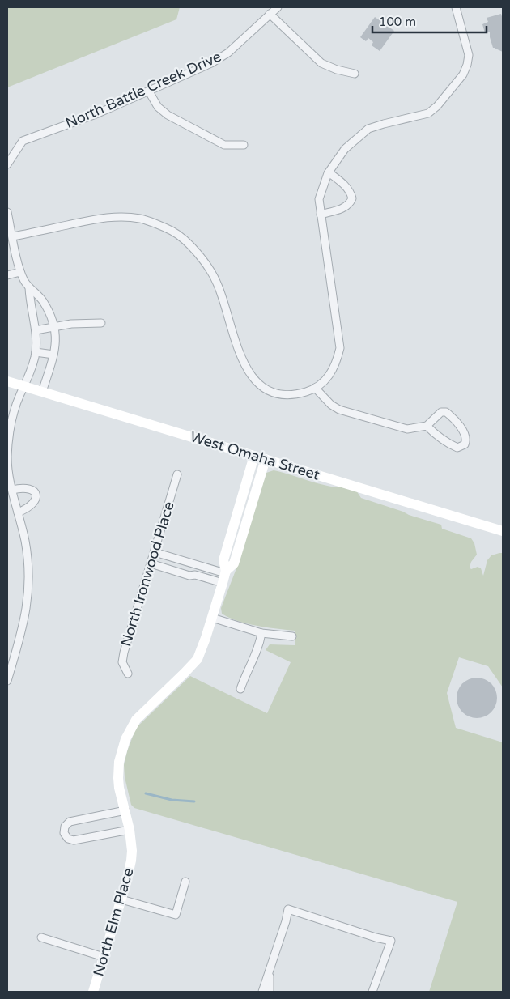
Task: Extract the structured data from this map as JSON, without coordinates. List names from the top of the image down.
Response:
{
  "streets": {
    "street": [
      "North Battle Creek Drive",
      "West Omaha Street",
      "North Ironwood Place",
      "North Elm Place"
    ]
  },
  "crossings": [
    ["West Omaha Street", "North Elm Place"]
  ],
  "scale_bar": "100 m"
}
